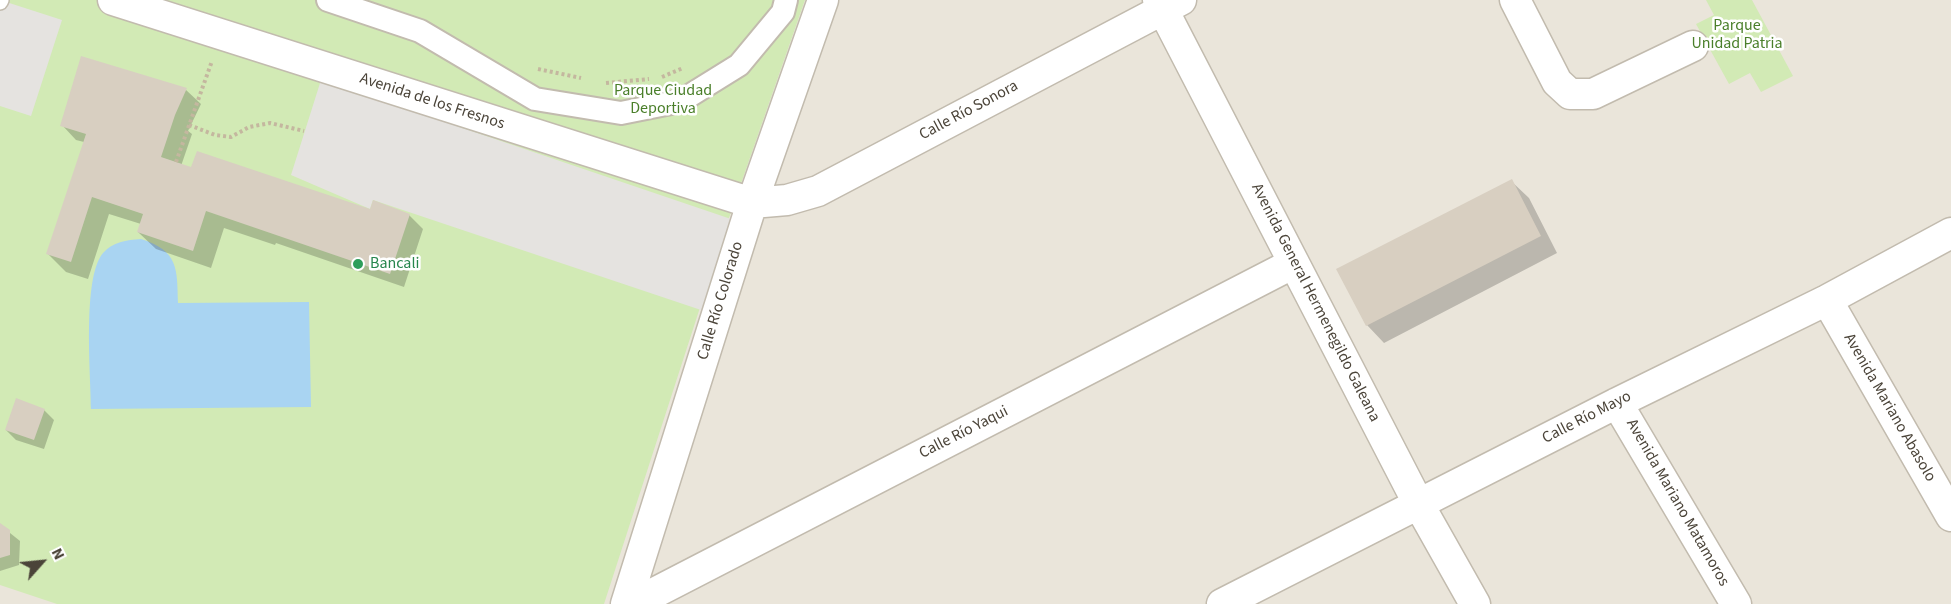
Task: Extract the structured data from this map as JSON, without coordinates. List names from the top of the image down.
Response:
{
  "streets": {
    "street": [
      "Avenida de los Fresnos",
      "Calle Río Sonora",
      "Calle Río Colorado",
      "Avenida General Hermenegildo Galeana",
      "Avenida Mariano Abasolo",
      "Calle Río Mayo",
      "Calle Río Yaqui",
      "Avenida Mariano Matamoros"
    ]
  },
  "crossings": [
    ["Avenida de los Fresnos", "Calle Río Sonora"],
    ["Avenida de los Fresnos", "Calle Río Colorado"],
    ["Calle Río Sonora", "Calle Río Colorado"],
    ["Calle Río Sonora", "Avenida General Hermenegildo Galeana"],
    ["Avenida General Hermenegildo Galeana", "Calle Río Mayo"],
    ["Avenida General Hermenegildo Galeana", "Calle Río Yaqui"],
    ["Avenida Mariano Abasolo", "Calle Río Mayo"],
    ["Calle Río Mayo", "Avenida Mariano Matamoros"]
  ],
  "parks": ["Parque Unidad Patria", "Parque Ciudad Deportiva"],
  "places": ["Bancali"],
  "north": "top right"
}
